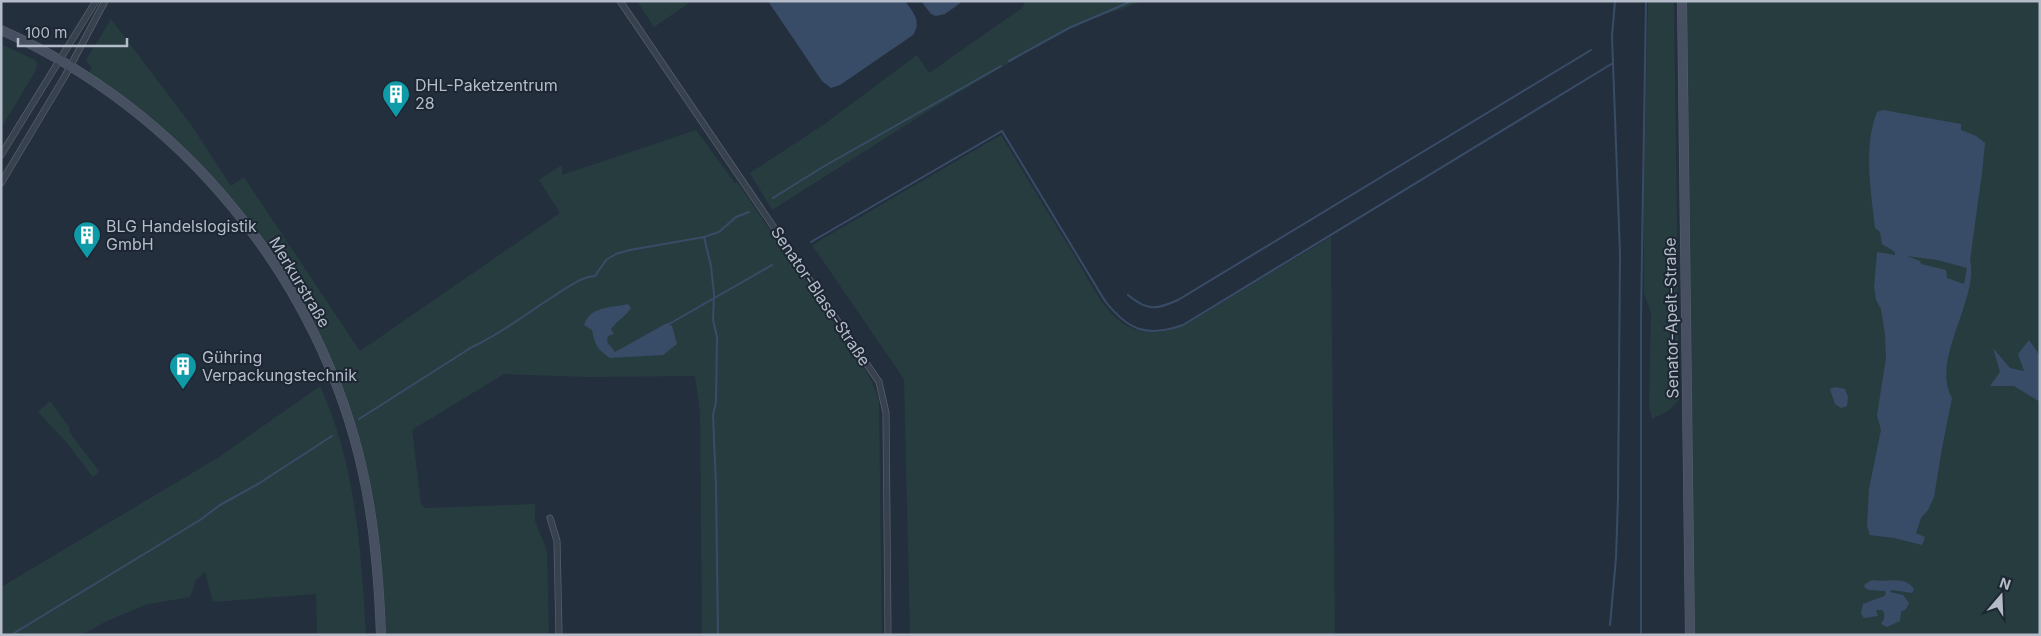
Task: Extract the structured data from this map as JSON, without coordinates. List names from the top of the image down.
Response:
{
  "streets": {
    "street": ["Merkurstraße", "Senator-Blase-Straße", "Senator-Apelt-Straße"]
  },
  "places": {
    "building": ["DHL-Paketzentrum 28", "BLG Handelslogistik GmbH", "Gühring Verpackungstechnik"]
  },
  "scale_bar": "100 m",
  "north": "top"
}
